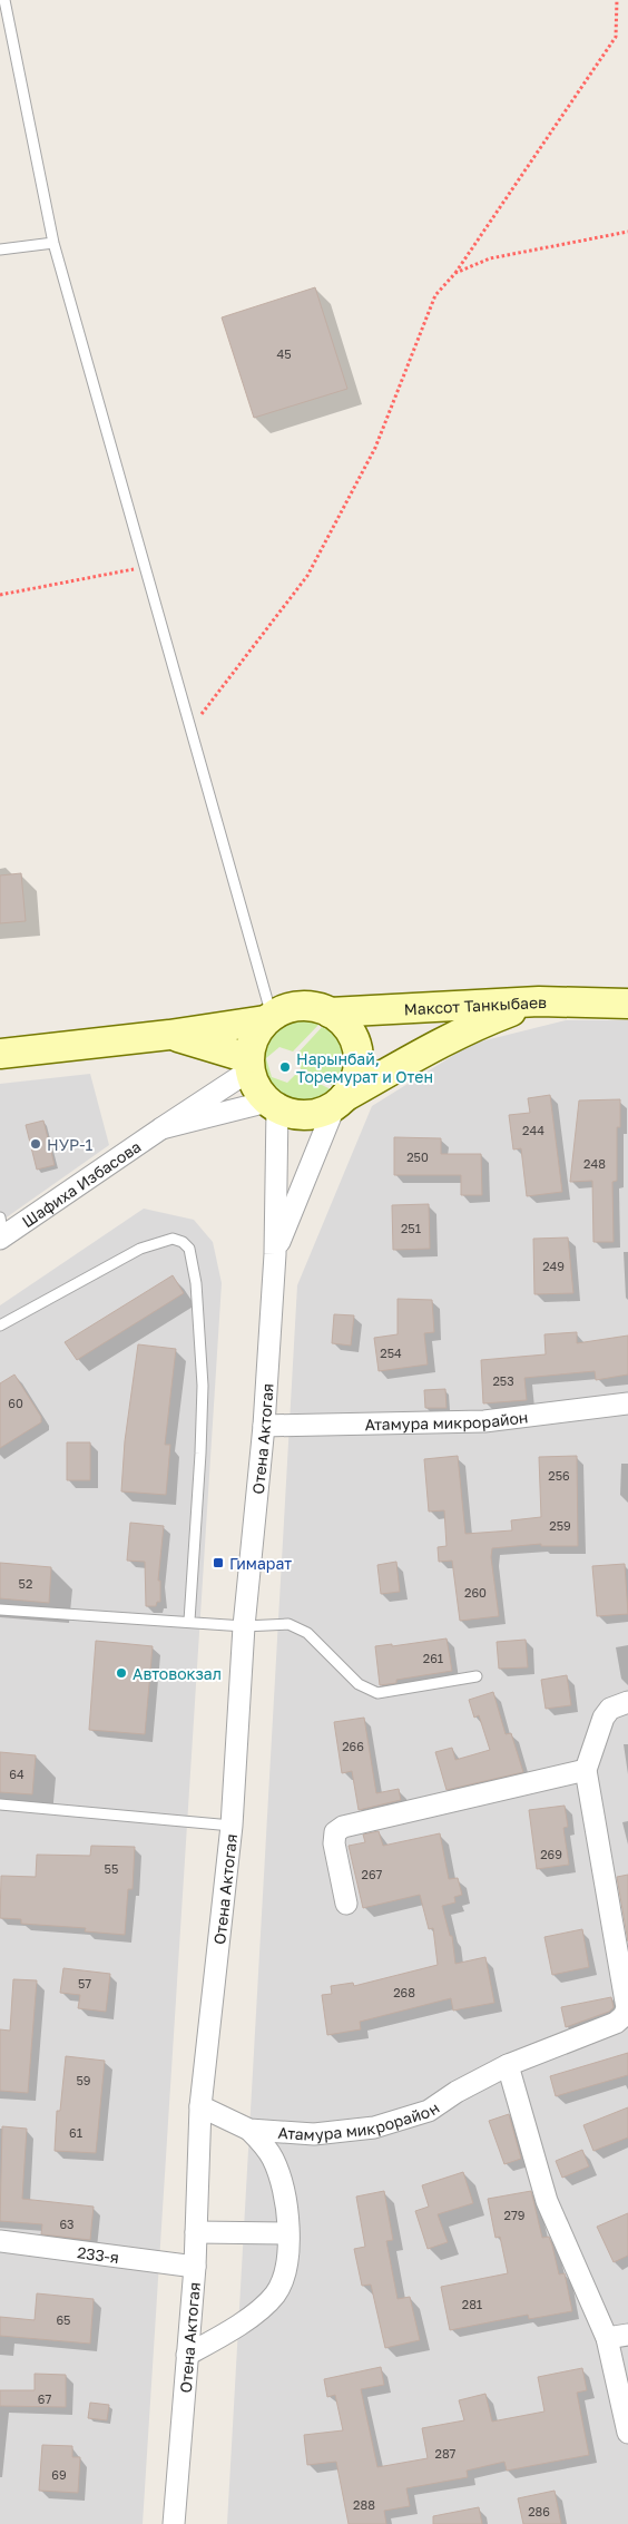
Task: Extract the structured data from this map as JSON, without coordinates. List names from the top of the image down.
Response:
{
  "streets": {
    "street": [
      "Максот Танкыбаев",
      "Шафиха Избасова",
      "Атамура микрорайон",
      "Отена Актогая",
      "233-я"
    ]
  },
  "crossings": [
    ["Максот Танкыбаев", "Шафиха Избасова"],
    ["Максот Танкыбаев", "Отена Актогая"],
    ["Шафиха Избасова", "Отена Актогая"],
    ["Атамура микрорайон", "Отена Актогая"],
    ["Отена Актогая", "233-я"]
  ],
  "places": {
    "other": ["Нарынбай, Торемурат и Отен", "НУР-1", "Автовокзал"],
    "transit": ["Гимарат"]
  },
  "house_numbers": [
    "45",
    "244",
    "250",
    "248",
    "251",
    "249",
    "254",
    "253",
    "60",
    "256",
    "259",
    "52",
    "260",
    "261",
    "266",
    "64",
    "269",
    "55",
    "267",
    "57",
    "268",
    "59",
    "61",
    "279",
    "63",
    "281",
    "65",
    "67",
    "287",
    "69",
    "288",
    "286"
  ]
}
